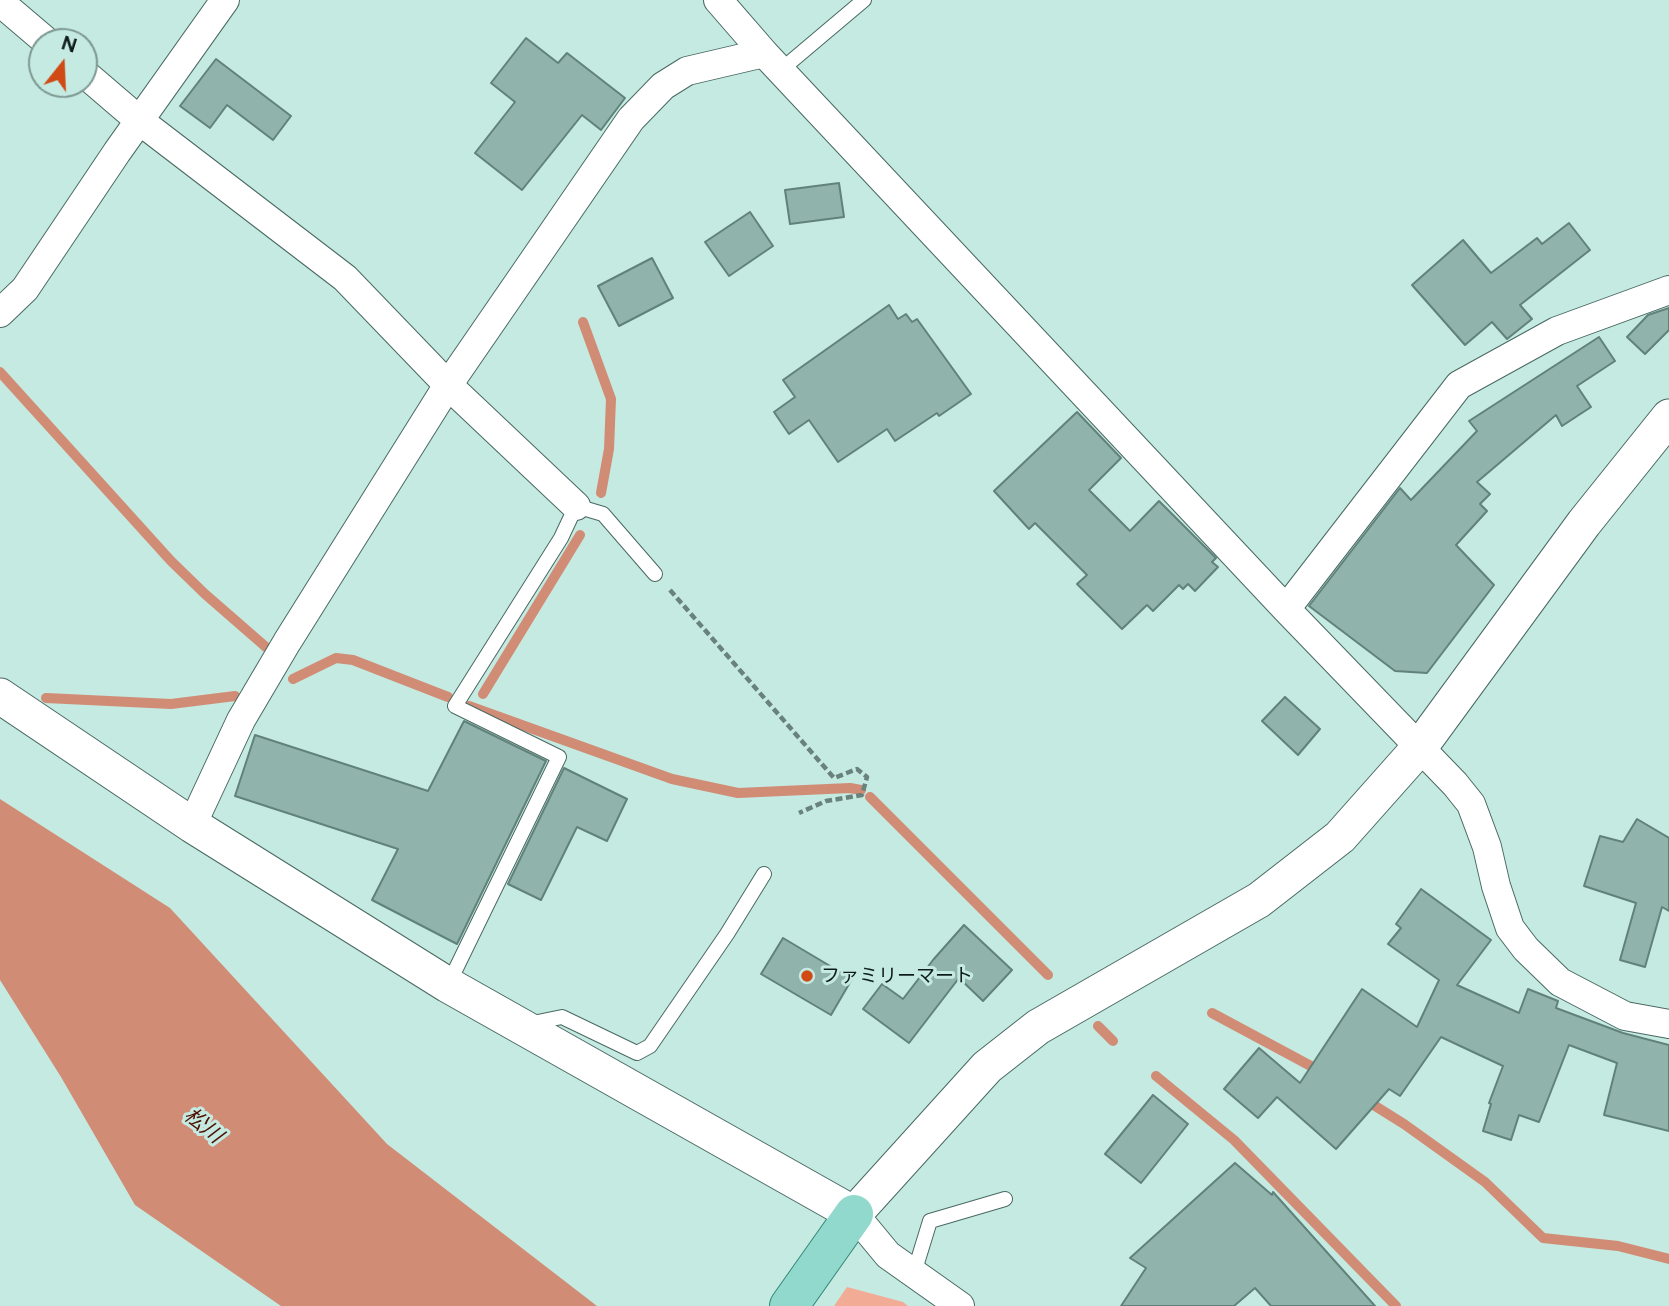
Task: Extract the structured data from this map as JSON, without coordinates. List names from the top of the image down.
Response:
{
  "water": ["松川"],
  "places": ["ファミリーマート"],
  "north": "top"
}
